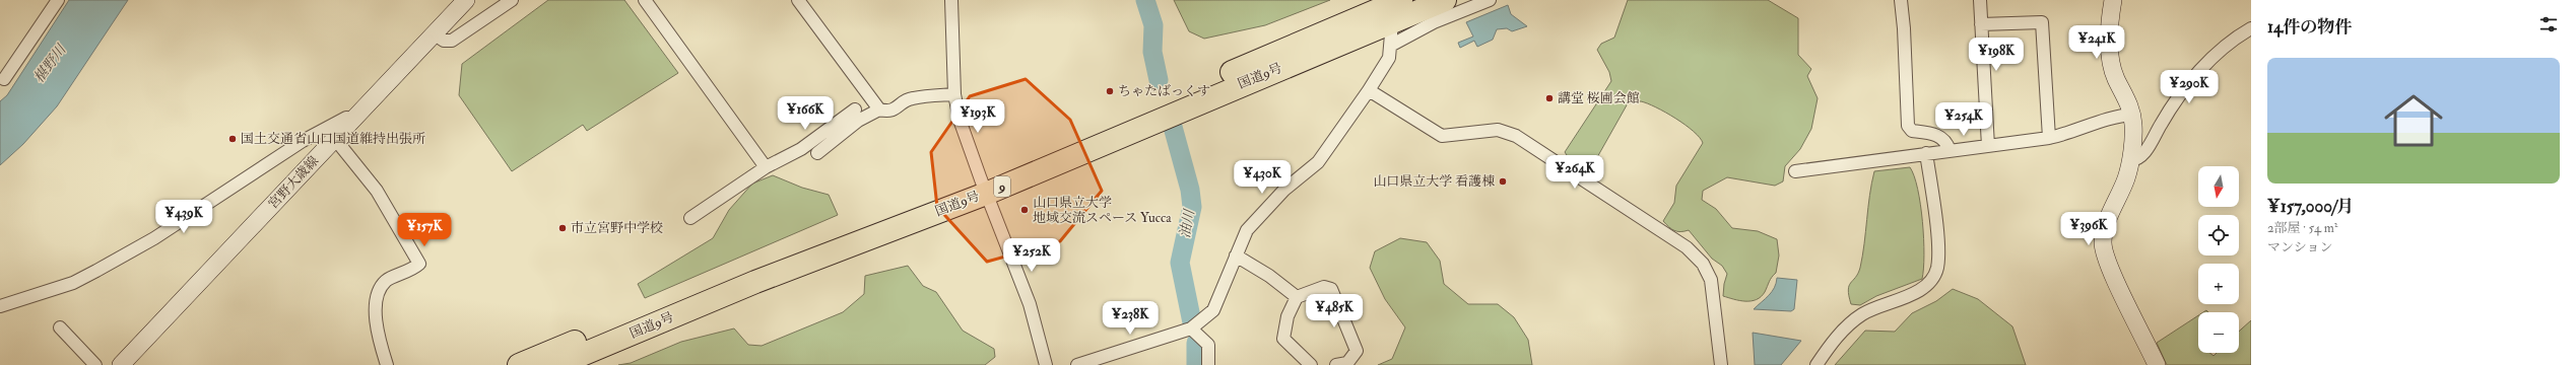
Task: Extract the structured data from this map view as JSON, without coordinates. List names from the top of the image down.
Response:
{
  "streets": {
    "highway": ["国道9号", "9"],
    "main road": ["宮野大歳線"]
  },
  "water": ["椹野川", "油川"],
  "places": [
    "ちゃたばっくす",
    "講堂 桜圃会館",
    "国土交通省山口国道維持出張所",
    "山口県立大学 看護棟",
    "山口県立大学 地域交流スペース Yucca",
    "市立宮野中学校"
  ],
  "north": "bottom",
  "page": {
    "heading": "14件の物件",
    "price": [
      "¥241K",
      "¥198K",
      "¥290K",
      "¥166K",
      "¥193K",
      "¥254K",
      "¥264K",
      "¥430K",
      "¥439K",
      "¥396K",
      "¥157K",
      "¥252K",
      "¥485K",
      "¥238K"
    ],
    "list": [
      {
        "name": "¥157,000/月",
        "note": "2部屋 · 54 m² · マンション"
      }
    ],
    "map_buttons": ["+", "−"]
  }
}
